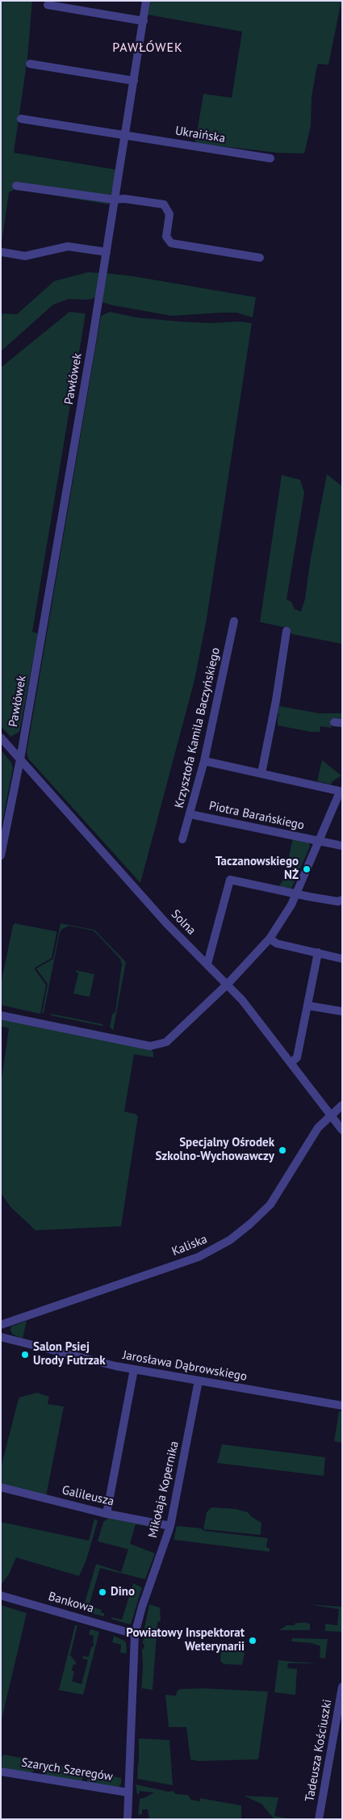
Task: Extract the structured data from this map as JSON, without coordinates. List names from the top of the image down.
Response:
{
  "streets": {
    "street": [
      "Ukraińska",
      "Pawłówek",
      "Krzysztofa Kamila Baczyńskiego",
      "Piotra Barańskiego",
      "Solna",
      "Kaliska",
      "Jarosława Dąbrowskiego",
      "Mikołaja Kopernika",
      "Galileusza",
      "Bankowa",
      "Tadeusza Kościuszki",
      "Szarych Szeregów"
    ]
  },
  "crossings": [
    ["Ukraińska", "Pawłówek"],
    ["Pawłówek", "Solna"],
    ["Krzysztofa Kamila Baczyńskiego", "Piotra Barańskiego"],
    ["Solna", "Kaliska"],
    ["Jarosława Dąbrowskiego", "Mikołaja Kopernika"],
    ["Mikołaja Kopernika", "Galileusza"],
    ["Mikołaja Kopernika", "Bankowa"],
    ["Mikołaja Kopernika", "Szarych Szeregów"]
  ],
  "districts": ["PAWŁÓWEK"],
  "places": [
    "Taczanowskiego NŻ",
    "Specjalny Ośrodek Szkolno-Wychowawczy",
    "Salon Psiej Urody Futrzak",
    "Dino",
    "Powiatowy Inspektorat Weterynarii"
  ]
}
